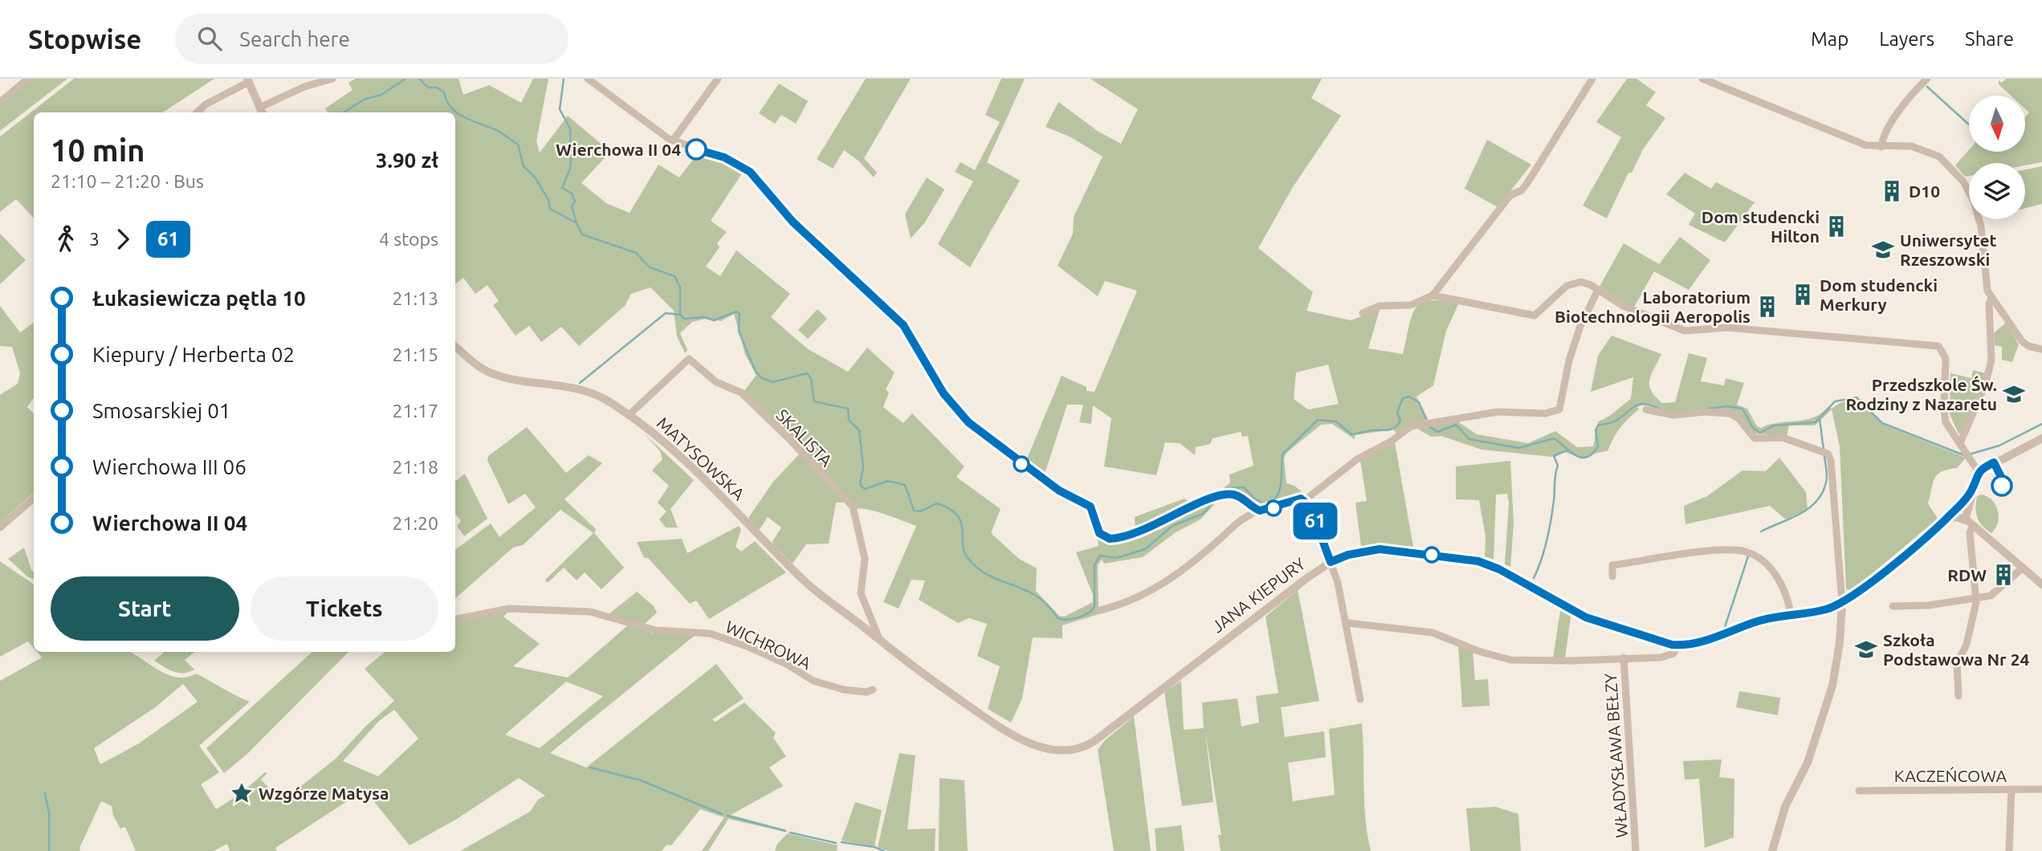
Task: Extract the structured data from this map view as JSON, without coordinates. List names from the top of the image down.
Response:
{
  "streets": {
    "street": [
      "SKALISTA",
      "MATYSOWSKA",
      "JANA KIEPURY",
      "WICHROWA",
      "WŁADYSŁAWA BEŁZY",
      "KACZEŃCOWA"
    ]
  },
  "crossings": [
    ["SKALISTA", "MATYSOWSKA"],
    ["MATYSOWSKA", "JANA KIEPURY"]
  ],
  "places": {
    "other": ["Wierchowa II 04"],
    "building": [
      "D10",
      "Dom studencki Hilton",
      "Dom studencki Merkury",
      "Laboratorium Biotechnologii Aeropolis",
      "RDW"
    ],
    "school or university": ["Uniwersytet Rzeszowski", "Przedszkole Św. Rodziny z Nazaretu", "Szkoła Podstawowa Nr 24"],
    "place": ["Wzgórze Matysa"]
  },
  "lines": ["bus line 61"],
  "north": "bottom",
  "page": {
    "header": "Stopwise",
    "search": "Search here",
    "nav": ["Map", "Layers", "Share"],
    "on_map": "61",
    "heading": ["10 min", "21:10 – 21:20 · Bus", "3.90 zł"],
    "legs": ["3", "61", "4 stops"],
    "list": [
      {
        "name": "Łukasiewicza pętla 10",
        "value": "21:13"
      },
      {
        "name": "Kiepury / Herberta 02",
        "value": "21:15"
      },
      {
        "name": "Smosarskiej 01",
        "value": "21:17"
      },
      {
        "name": "Wierchowa III 06",
        "value": "21:18"
      },
      {
        "name": "Wierchowa II 04",
        "value": "21:20"
      }
    ],
    "buttons": ["Start", "Tickets"]
  }
}
